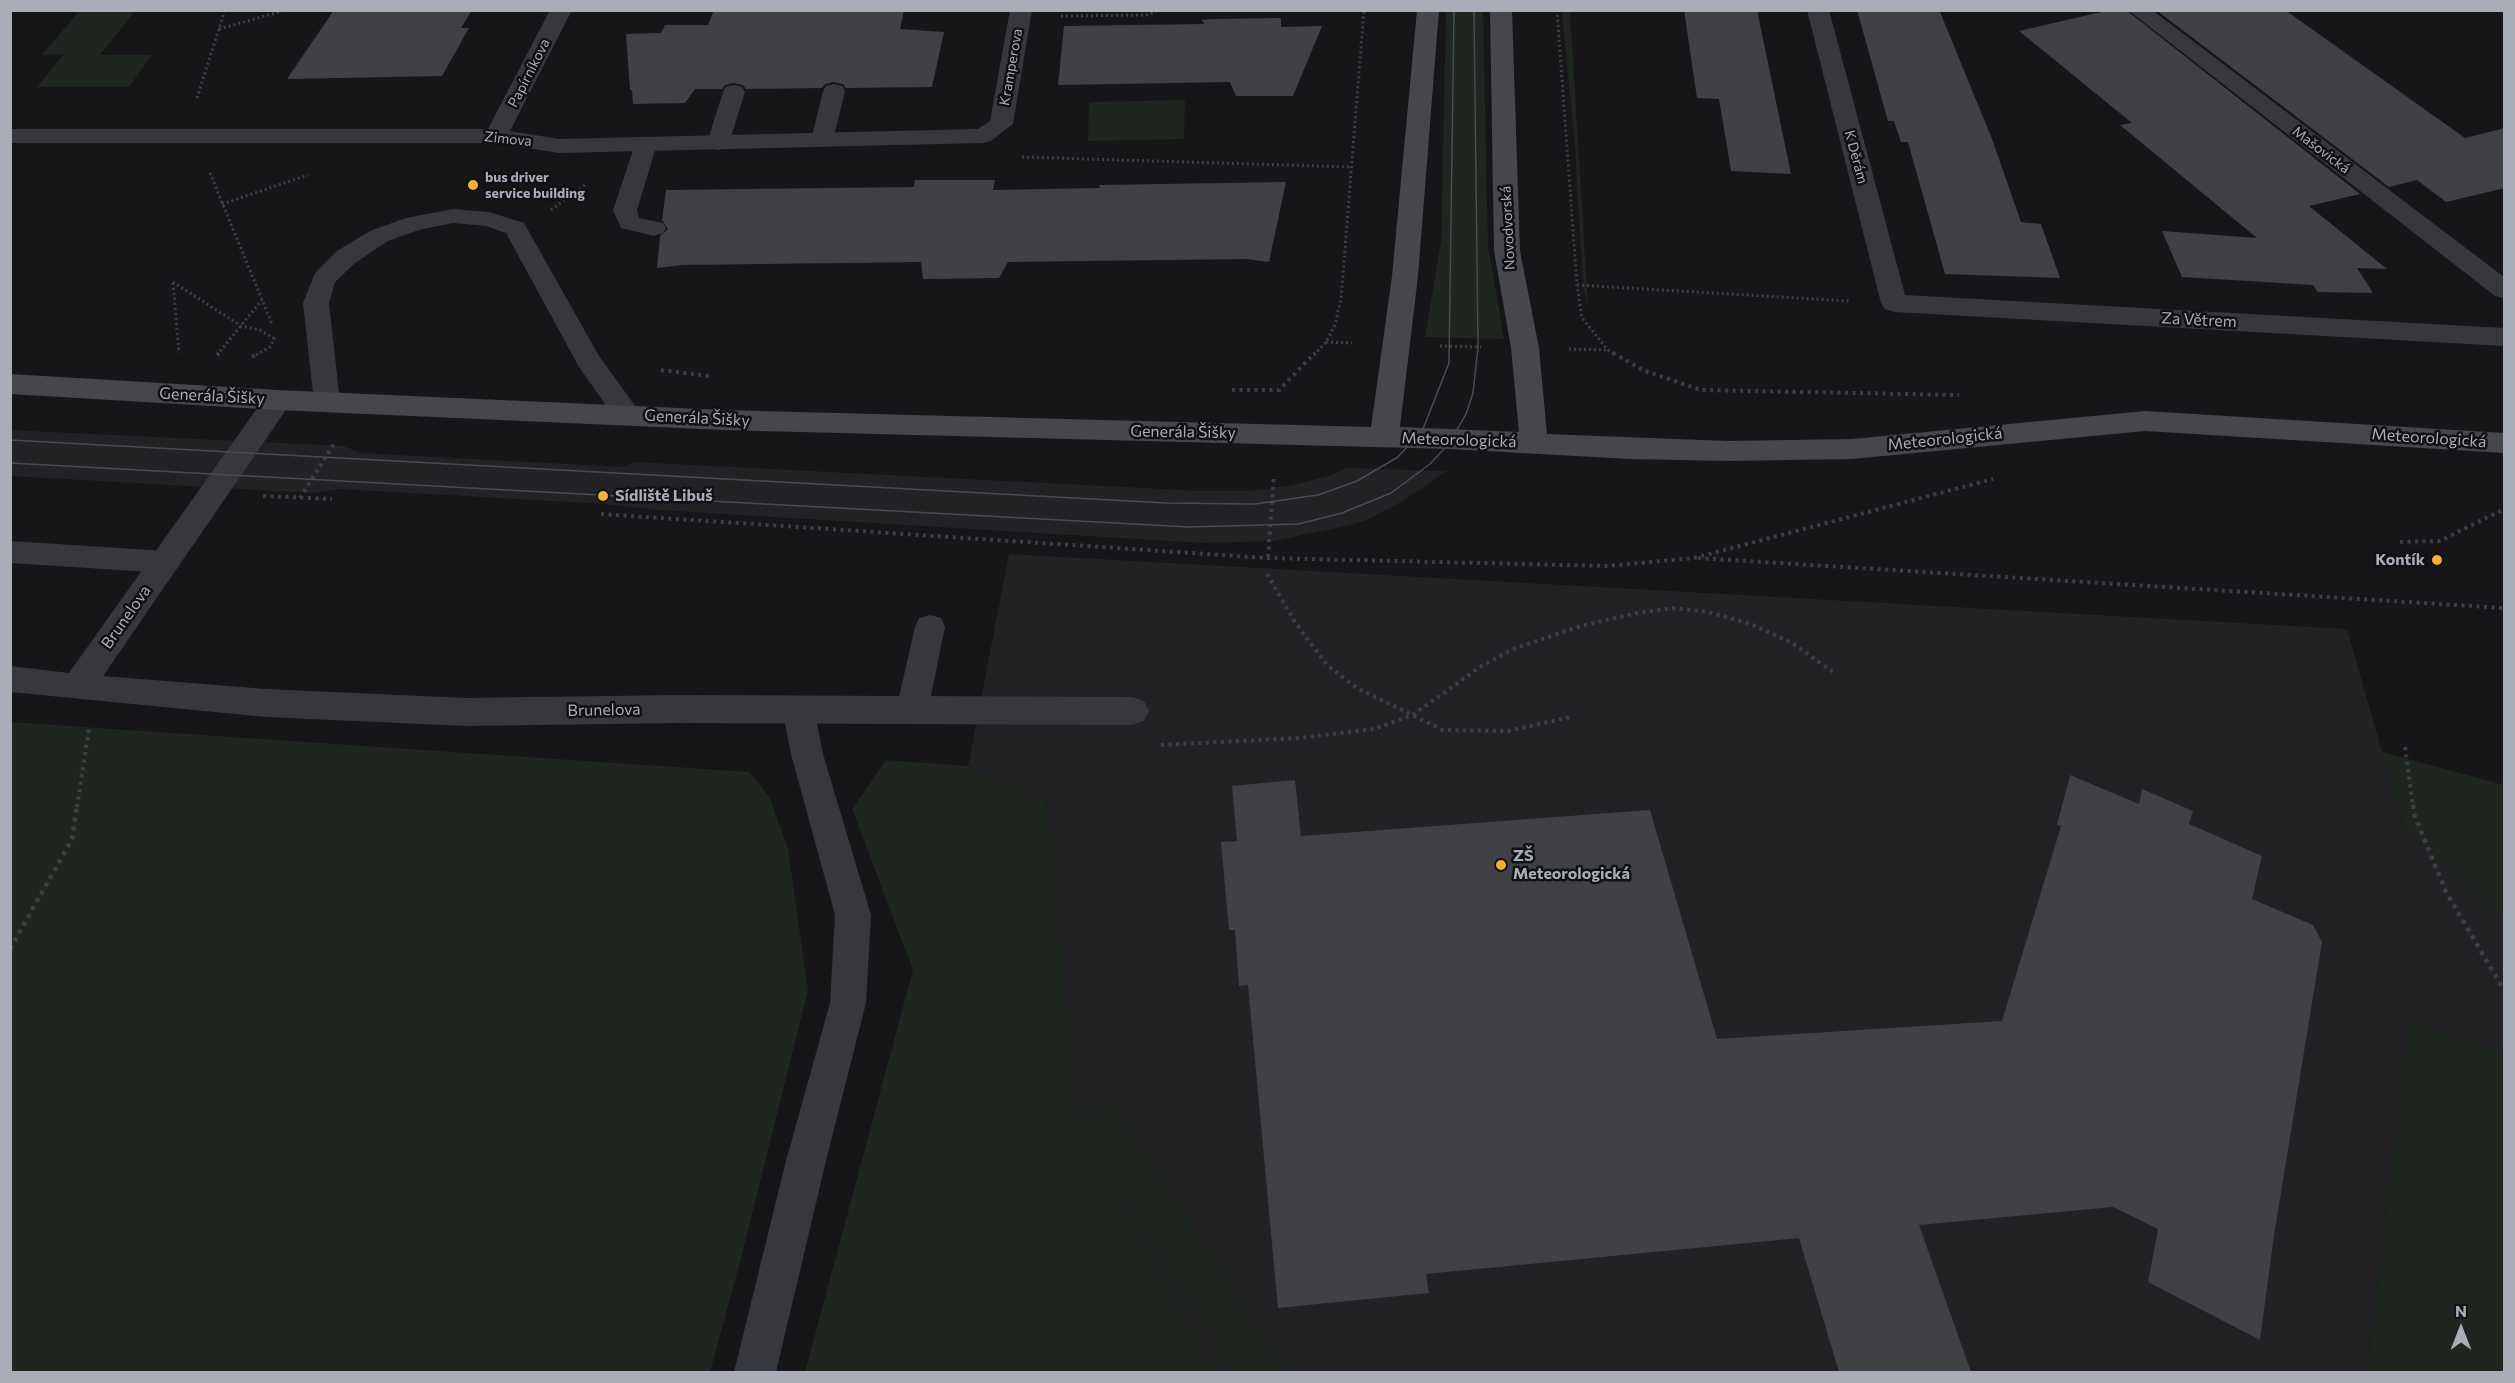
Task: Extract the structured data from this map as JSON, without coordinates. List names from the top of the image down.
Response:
{
  "streets": {
    "main road": ["Novodvorská", "Generála Šišky", "Meteorologická"],
    "street": [
      "Kramperova",
      "Papírníkova",
      "Zimova",
      "Mašovická",
      "K Děrám",
      "Za Větrem",
      "Brunelova"
    ]
  },
  "crossings": [
    ["Kramperova", "Zimova"],
    ["Papírníkova", "Zimova"],
    ["K Děrám", "Za Větrem"],
    ["Novodvorská", "Meteorologická"],
    ["Generála Šišky", "Meteorologická"],
    ["Generála Šišky", "Brunelova"]
  ],
  "places": [
    "bus driver service building",
    "Sídliště Libuš",
    "Kontík",
    "ZŠ Meteorologická"
  ],
  "north": "top"
}
